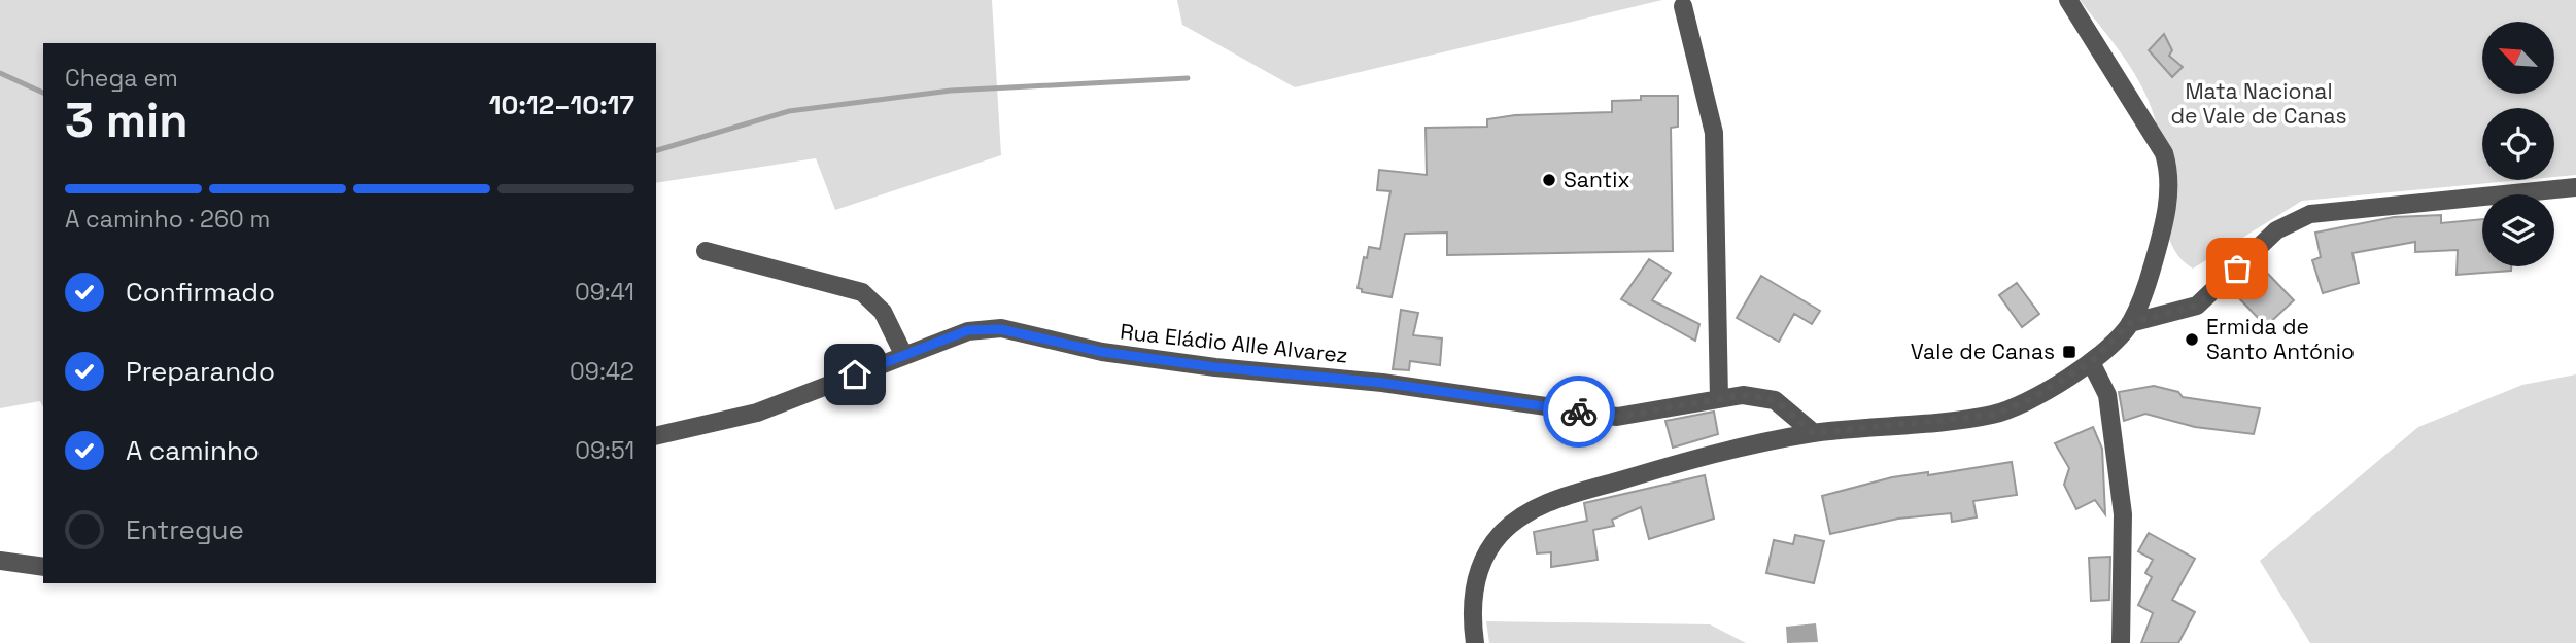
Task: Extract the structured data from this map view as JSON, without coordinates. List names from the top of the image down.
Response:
{
  "streets": {
    "street": ["Rua Eládio Alle Alvarez"]
  },
  "parks": ["Mata Nacional de Vale de Canas"],
  "places": {
    "other": ["Santix", "Ermida de Santo António"],
    "transit": ["Vale de Canas"]
  },
  "north": "top left",
  "page": {
    "heading": ["3 min", "Chega em", "10:12–10:17"],
    "bar": "A caminho · 260 m",
    "list": [
      ["Confirmado", "09:41"],
      ["Preparando", "09:42"],
      ["A caminho", "09:51"],
      "Entregue"
    ]
  }
}
